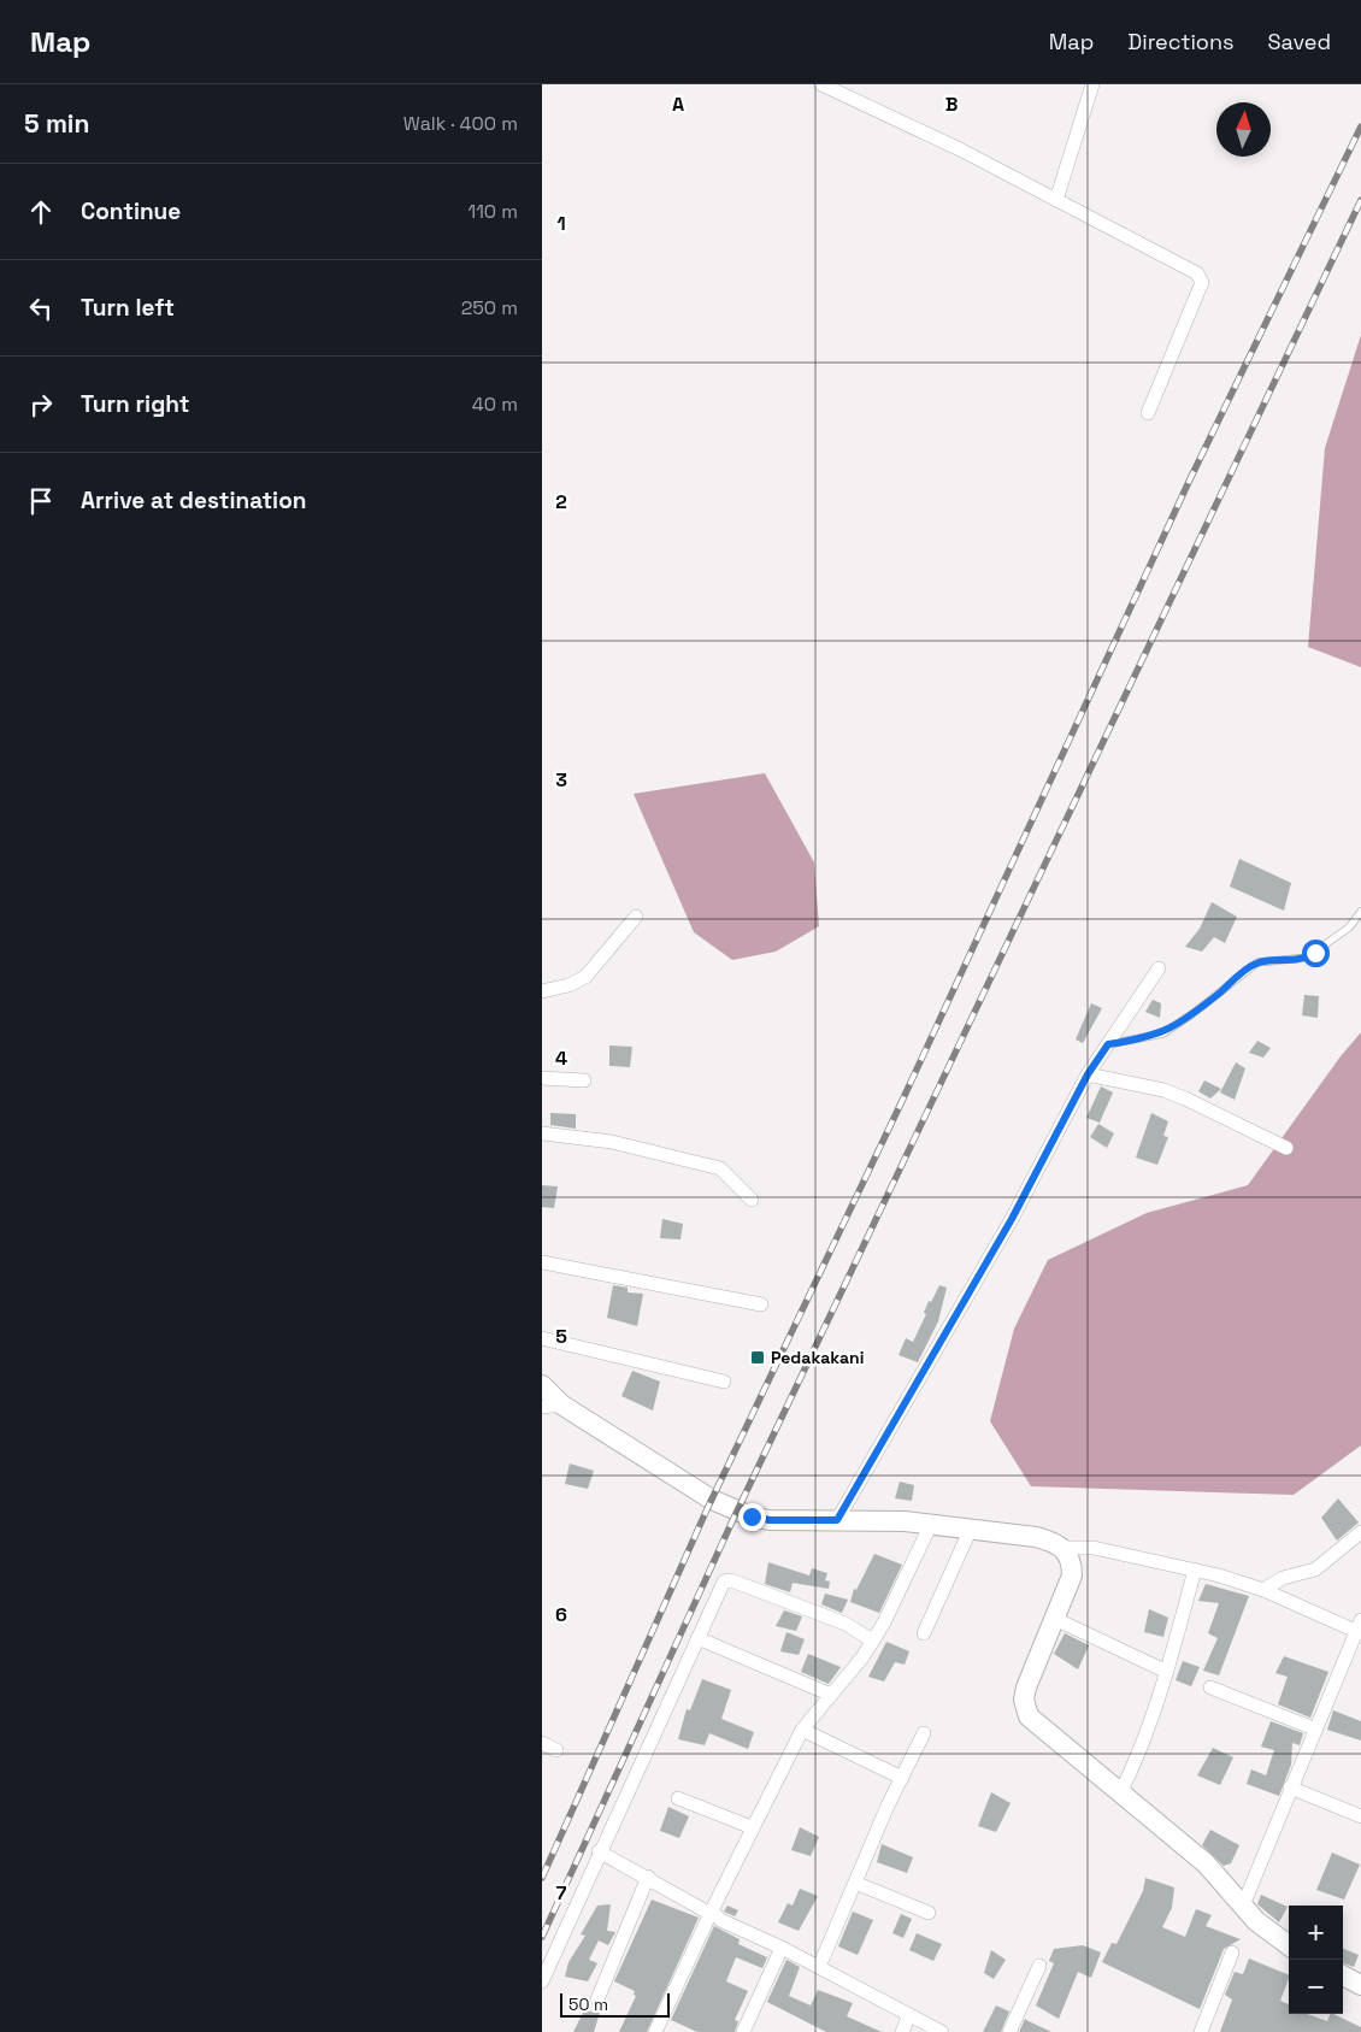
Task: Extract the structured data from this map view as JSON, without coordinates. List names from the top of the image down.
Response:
{
  "places": {
    "transit": ["Pedakakani"]
  },
  "scale_bar": "50 m",
  "north": "top",
  "page": {
    "header": "Map",
    "nav": ["Map", "Directions", "Saved"],
    "heading": ["5 min", "Walk · 400 m"],
    "list": [
      ["Continue", "110 m"],
      ["Turn left", "250 m"],
      ["Turn right", "40 m"],
      "Arrive at destination"
    ],
    "map_buttons": ["+", "−"],
    "scale": "50 m"
  },
  "grid": {
    "columns": ["A", "B"],
    "rows": [
      "1",
      "2",
      "3",
      "4",
      "5",
      "6",
      "7"
    ]
  }
}
